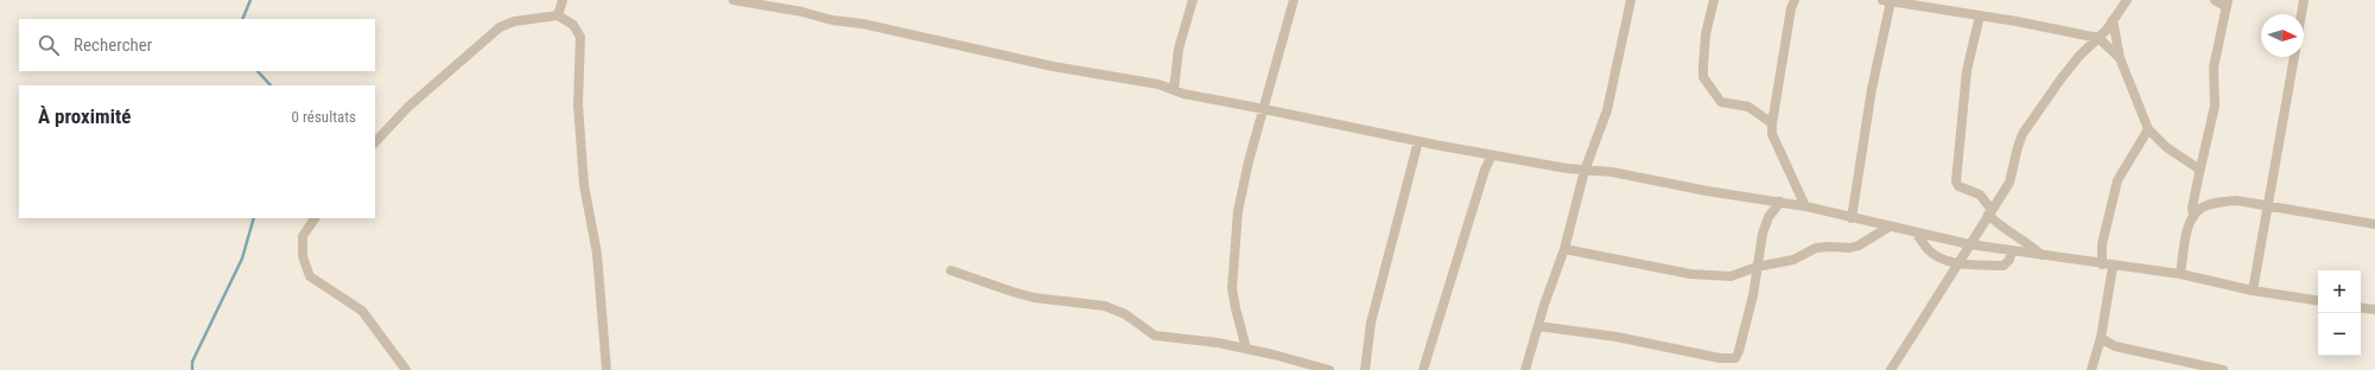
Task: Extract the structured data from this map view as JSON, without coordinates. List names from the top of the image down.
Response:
{
  "north": "right",
  "page": {
    "search": "Rechercher",
    "heading": ["À proximité", "0 résultats"],
    "map_buttons": ["+", "−"]
  }
}
